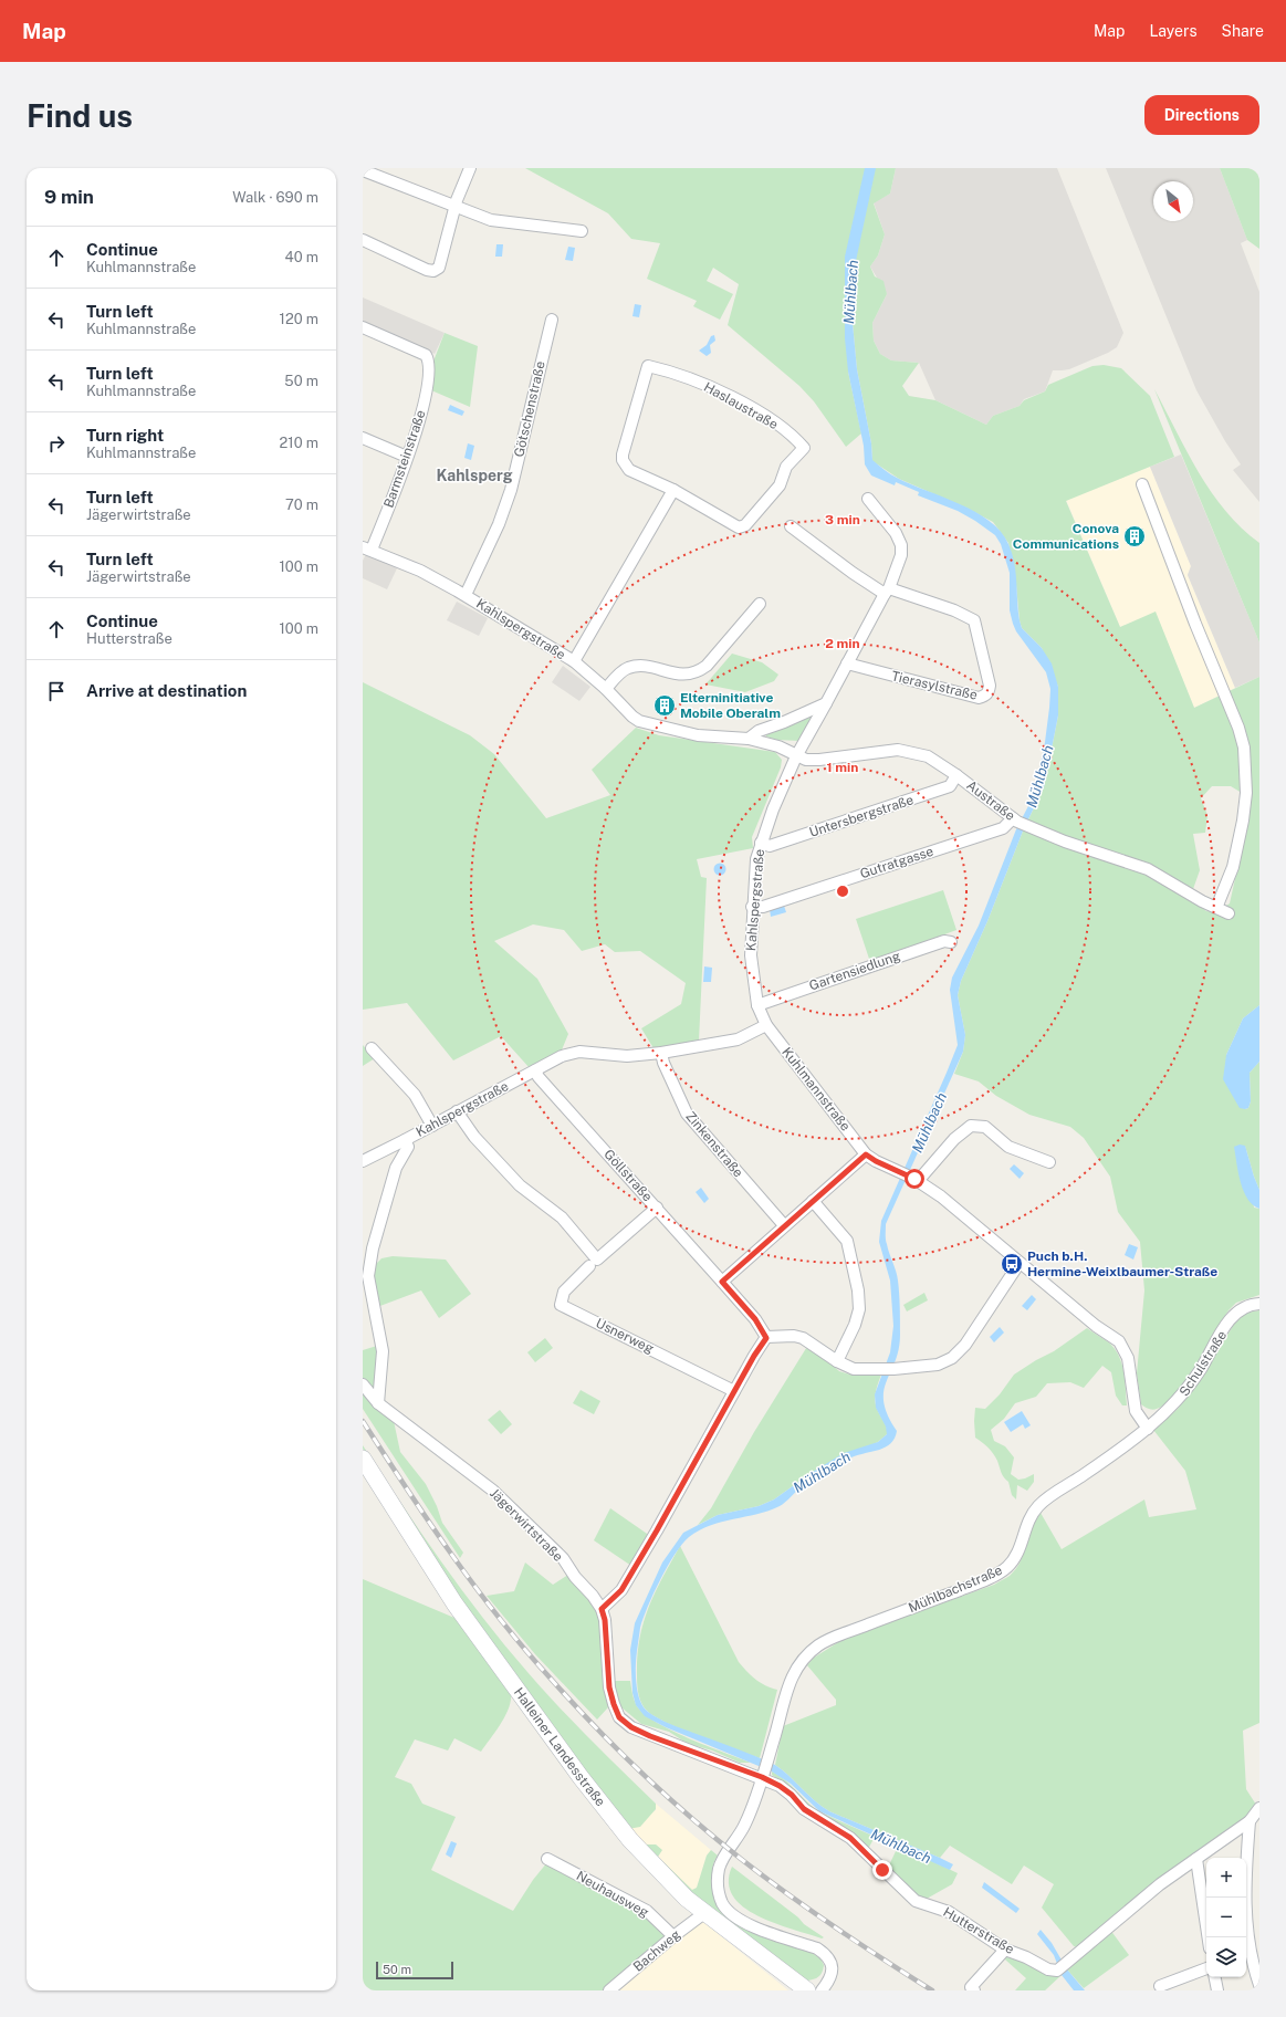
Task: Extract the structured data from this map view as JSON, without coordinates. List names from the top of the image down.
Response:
{
  "streets": {
    "main road": ["Halleiner Landesstraße"],
    "street": [
      "Haslaustraße",
      "Götschenstraße",
      "Barmsteinstraße",
      "Kahlspergstraße",
      "Tierasylstraße",
      "Austraße",
      "Untersbergstraße",
      "Gutratgasse",
      "Gartensiedlung",
      "Kuhlmannstraße",
      "Zinkenstraße",
      "Göllstraße",
      "Usnerweg",
      "Schulstraße",
      "Jägerwirtstraße",
      "Mühlbachstraße",
      "Neuhausweg",
      "Hutterstraße",
      "Bachweg"
    ]
  },
  "crossings": [
    ["Götschenstraße", "Kahlspergstraße"],
    ["Barmsteinstraße", "Kahlspergstraße"],
    ["Kahlspergstraße", "Austraße"],
    ["Kahlspergstraße", "Untersbergstraße"],
    ["Kahlspergstraße", "Gutratgasse"],
    ["Kahlspergstraße", "Gartensiedlung"],
    ["Kahlspergstraße", "Kuhlmannstraße"],
    ["Kahlspergstraße", "Zinkenstraße"],
    ["Kahlspergstraße", "Göllstraße"],
    ["Austraße", "Untersbergstraße"],
    ["Austraße", "Gutratgasse"],
    ["Schulstraße", "Mühlbachstraße"],
    ["Jägerwirtstraße", "Mühlbachstraße"],
    ["Jägerwirtstraße", "Hutterstraße"],
    ["Mühlbachstraße", "Hutterstraße"],
    ["Halleiner Landesstraße", "Bachweg"],
    ["Neuhausweg", "Bachweg"]
  ],
  "districts": ["Kahlsperg"],
  "water": ["Mühlbach"],
  "places": {
    "building": ["Conova Communications", "Elterninitiative Mobile Oberalm"],
    "bus stop": ["Puch b.H. Hermine-Weixlbaumer-Straße"]
  },
  "scale_bar": "50 m",
  "north": "bottom right",
  "page": {
    "header": "Map",
    "nav": ["Map", "Layers", "Share"],
    "buttons": "Directions",
    "title": "Find us",
    "heading": ["9 min", "Walk · 690 m"],
    "list": [
      ["Continue", "Kuhlmannstraße", "40 m"],
      ["Turn left", "Kuhlmannstraße", "120 m"],
      ["Turn left", "Kuhlmannstraße", "50 m"],
      ["Turn right", "Kuhlmannstraße", "210 m"],
      ["Turn left", "Jägerwirtstraße", "70 m"],
      ["Turn left", "Jägerwirtstraße", "100 m"],
      ["Continue", "Hutterstraße", "100 m"],
      "Arrive at destination"
    ],
    "map_buttons": ["+", "−"],
    "scale": "50 m"
  },
  "rings": ["3 min", "2 min", "1 min"]
}
